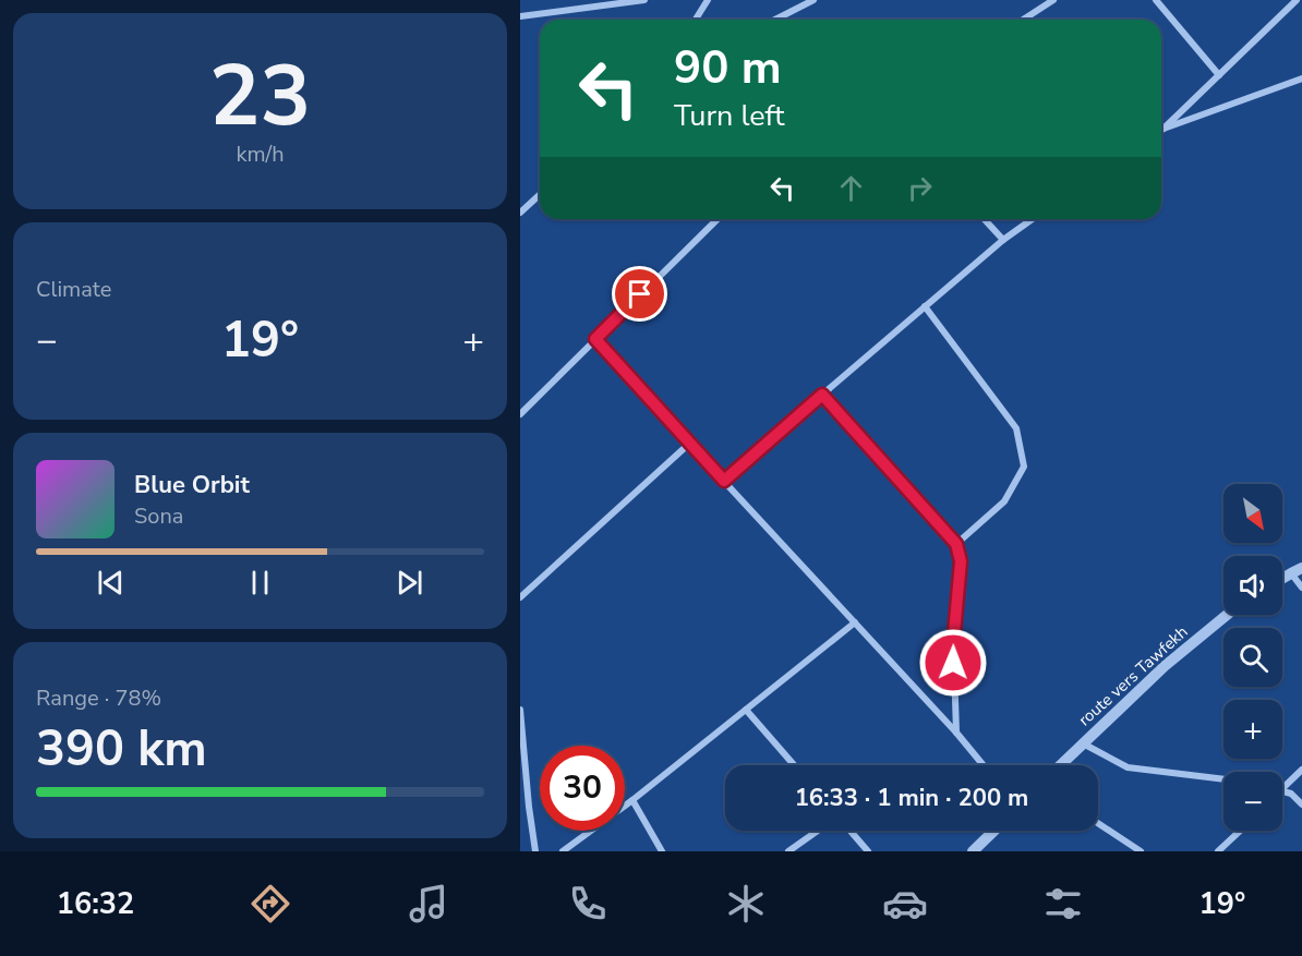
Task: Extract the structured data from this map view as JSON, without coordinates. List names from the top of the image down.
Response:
{
  "streets": {
    "street": ["route vers Tawfekh"]
  },
  "north": "bottom right",
  "page": {
    "tile": [
      ["23", "km/h"],
      "Climate",
      ["Range · 78%", "390 km"]
    ],
    "turn": ["90 m", "Turn left"],
    "heat": ["−", "19°", "+"],
    "song": ["Blue Orbit", "Sona"],
    "map_buttons": ["+", "−"],
    "limit": "30",
    "trip": "16:33 · 1 min · 200 m",
    "tabs": ["16:32", "19°"]
  }
}
